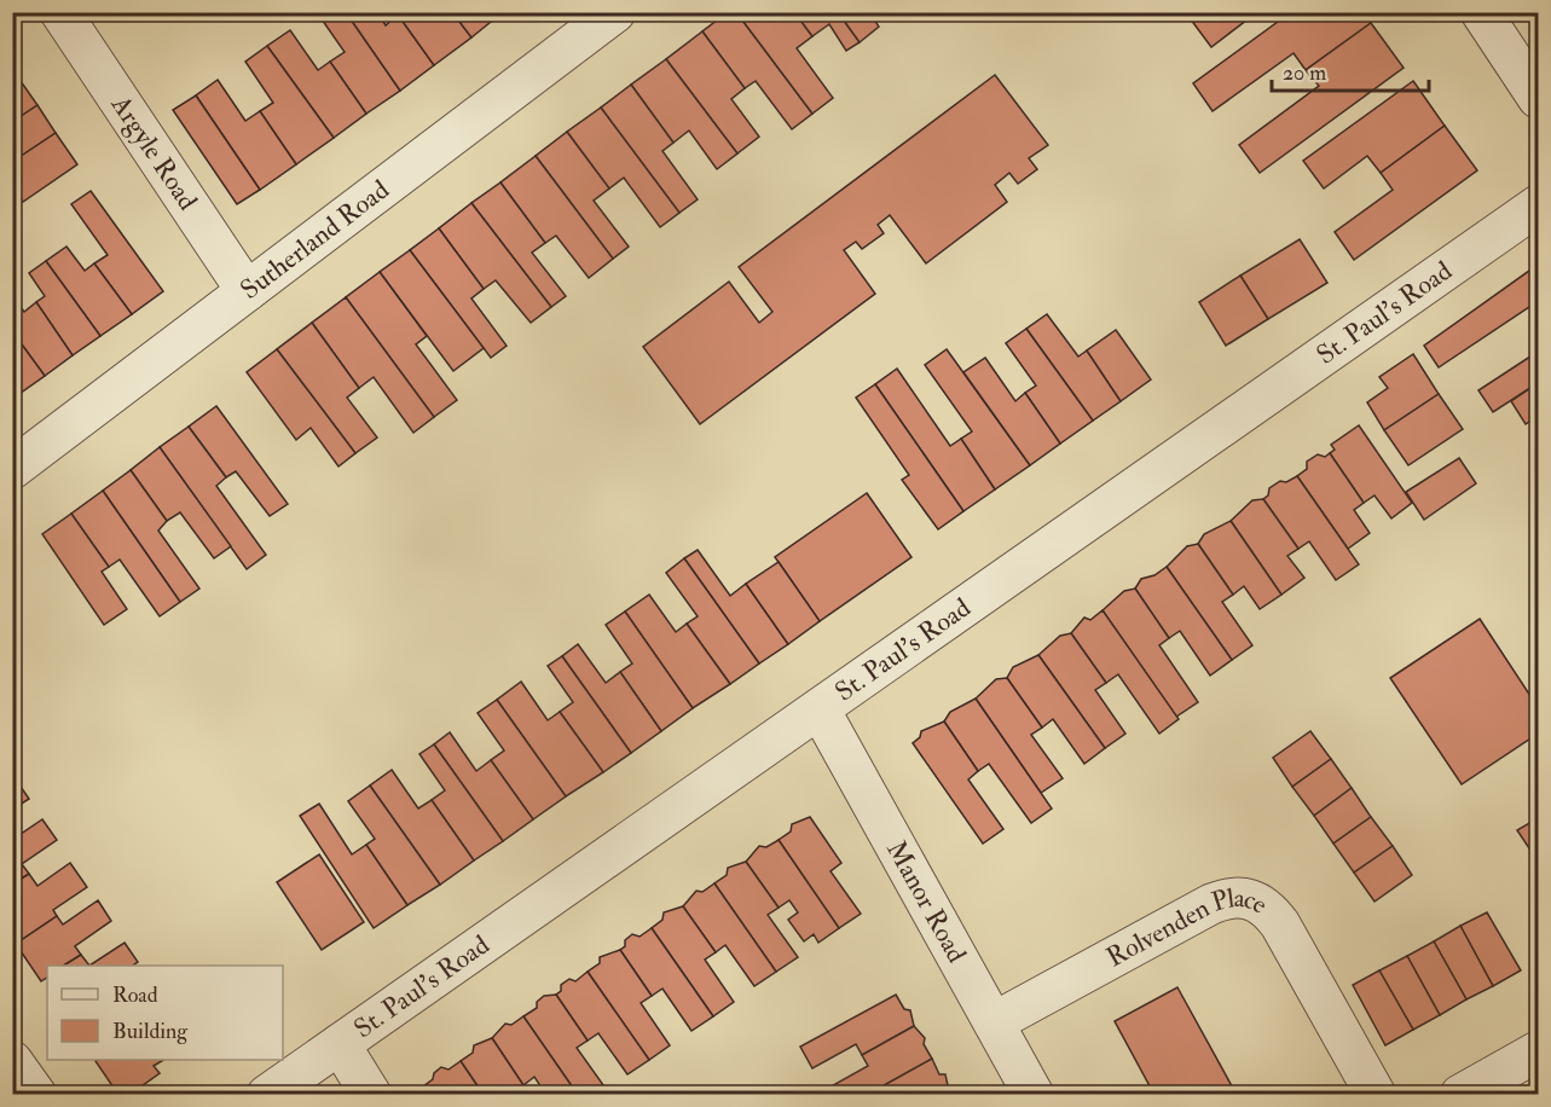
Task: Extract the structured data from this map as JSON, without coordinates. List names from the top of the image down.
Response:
{
  "streets": {
    "street": [
      "Argyle Road",
      "Sutherland Road",
      "St. Paul's Road",
      "Manor Road",
      "Rolvenden Place"
    ]
  },
  "crossings": [
    ["Argyle Road", "Sutherland Road"],
    ["St. Paul's Road", "Manor Road"],
    ["Manor Road", "Rolvenden Place"]
  ],
  "legend": ["Road", "Building"],
  "scale_bar": "20 m"
}
